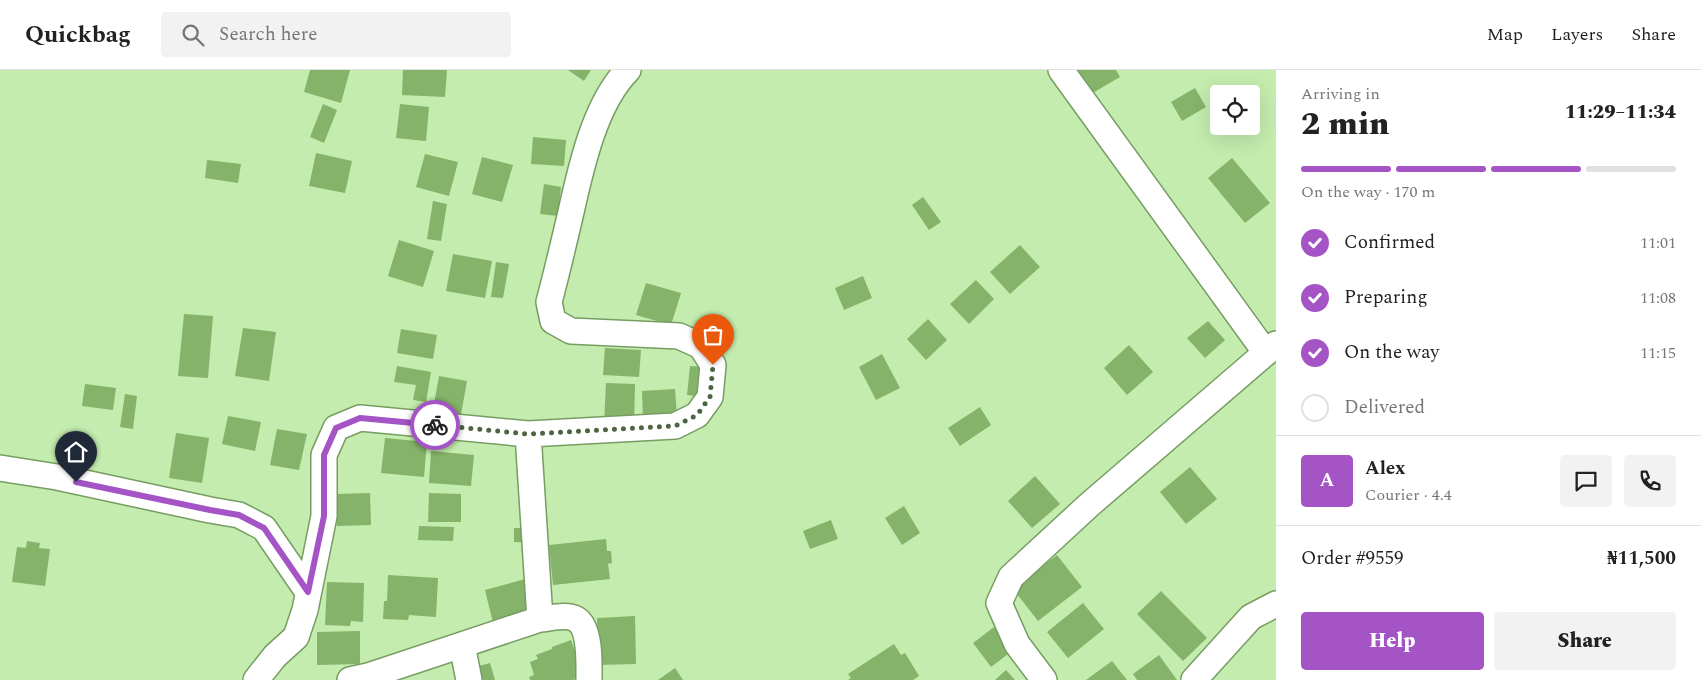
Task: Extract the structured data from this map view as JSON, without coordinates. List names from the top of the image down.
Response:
{
  "page": {
    "header": "Quickbag",
    "search": "Search here",
    "nav": ["Map", "Layers", "Share"],
    "heading": ["2 min", "Arriving in", "11:29–11:34"],
    "panel": [
      "Alex",
      "Courier · 4.4",
      "Order #9559",
      "₦11,500"
    ],
    "bar": "On the way · 170 m",
    "list": [
      ["Confirmed", "11:01"],
      ["Preparing", "11:08"],
      ["On the way", "11:15"],
      "Delivered"
    ],
    "round": "A",
    "buttons": ["Help", "Share"]
  }
}
